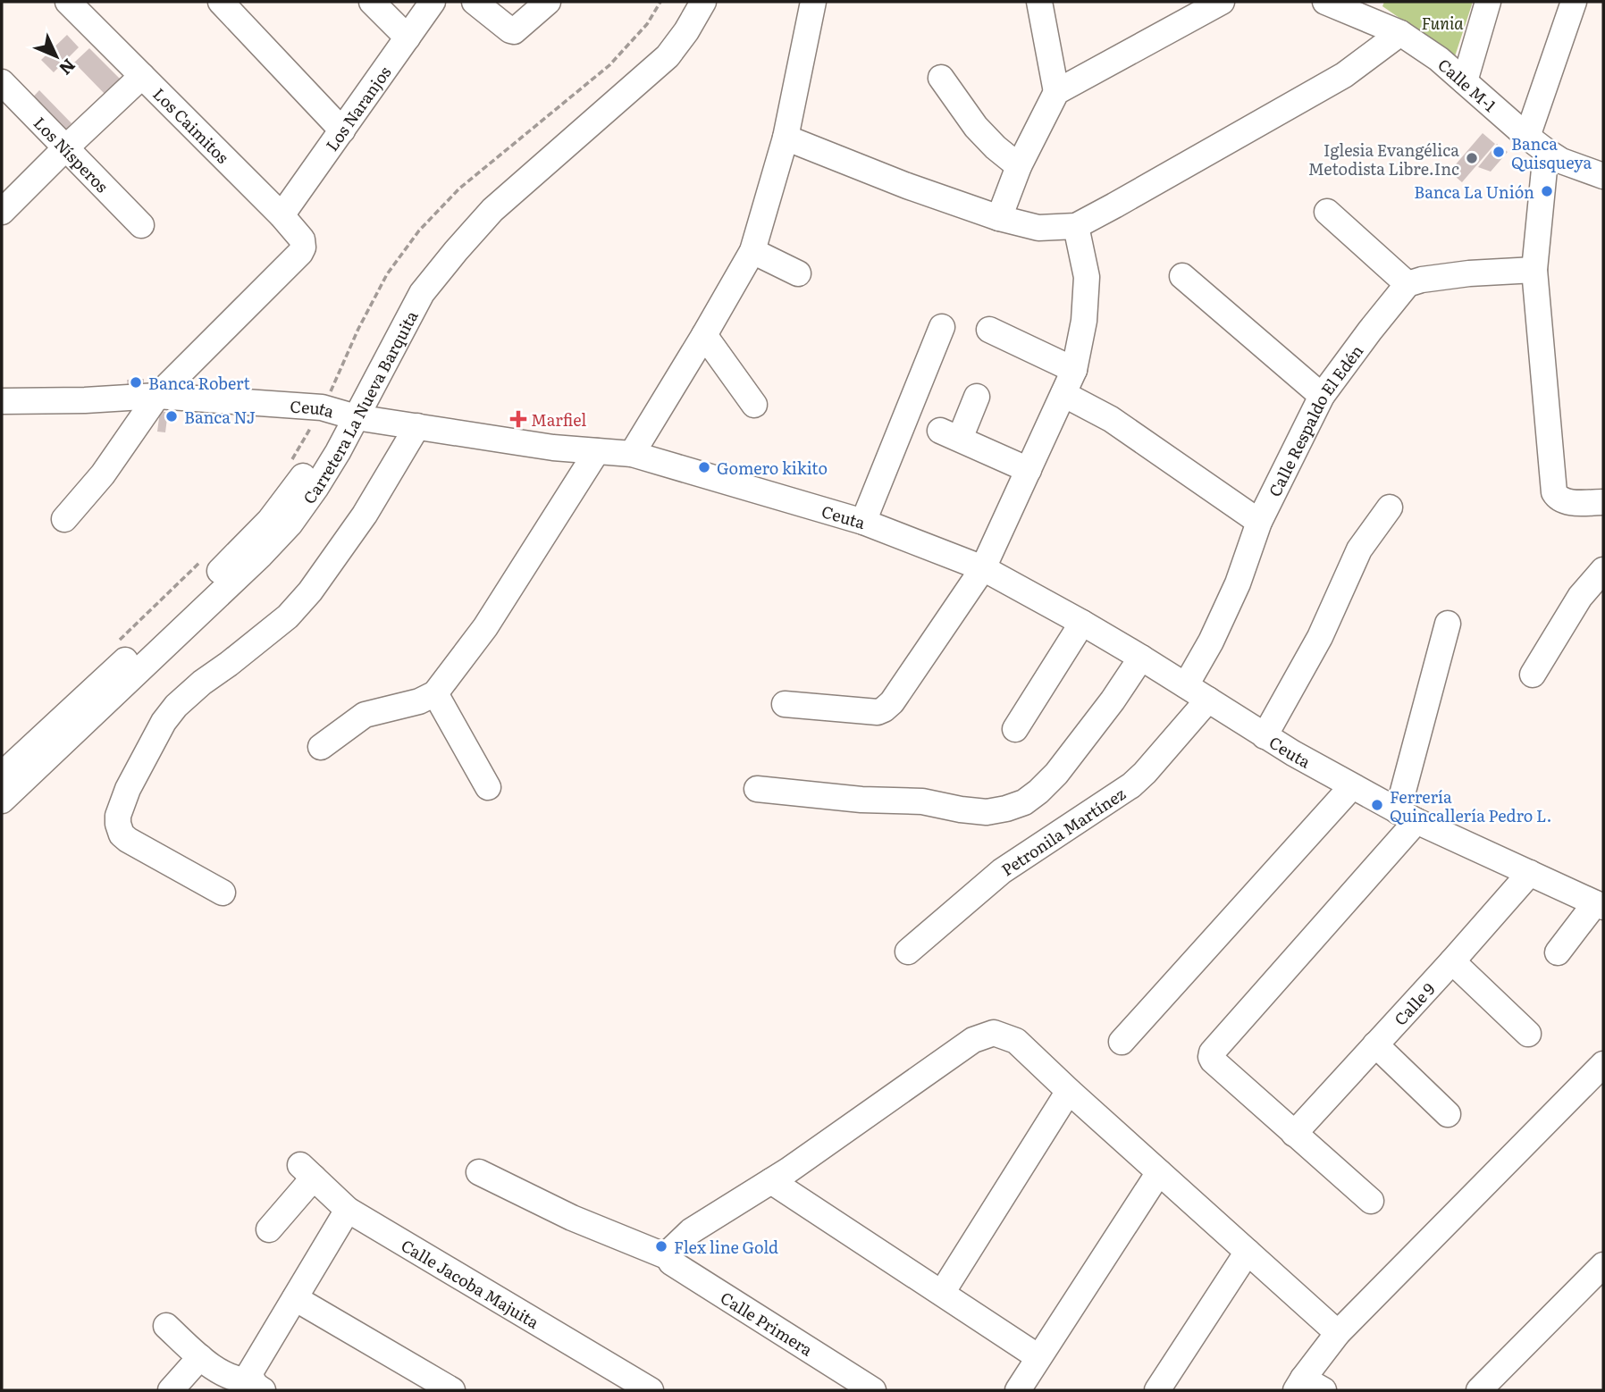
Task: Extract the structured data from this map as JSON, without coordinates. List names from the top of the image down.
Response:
{
  "streets": {
    "street": [
      "Calle M-1",
      "Los Naranjos",
      "Los Caimitos",
      "Los Nísperos",
      "Carretera La Nueva Barquita",
      "Ceuta",
      "Calle Respaldo El Edén",
      "Petronila Martínez",
      "Calle 9",
      "Calle Jacoba Majuita",
      "Calle Primera"
    ]
  },
  "crossings": [
    ["Los Naranjos", "Los Caimitos"],
    ["Los Caimitos", "Ceuta"],
    ["Carretera La Nueva Barquita", "Ceuta"],
    ["Ceuta", "Calle Respaldo El Edén"],
    ["Ceuta", "Petronila Martínez"],
    ["Ceuta", "Calle 9"]
  ],
  "parks": ["Funia"],
  "places": {
    "other": [
      "Banca Quisqueya",
      "Iglesia Evangélica Metodista Libre.Inc",
      "Banca La Unión",
      "Banca Robert",
      "Banca NJ",
      "Gomero kikito",
      "Ferrería Quincallería Pedro L.",
      "Flex line Gold"
    ],
    "health": ["Marfiel"]
  },
  "north": "bottom right"
}
